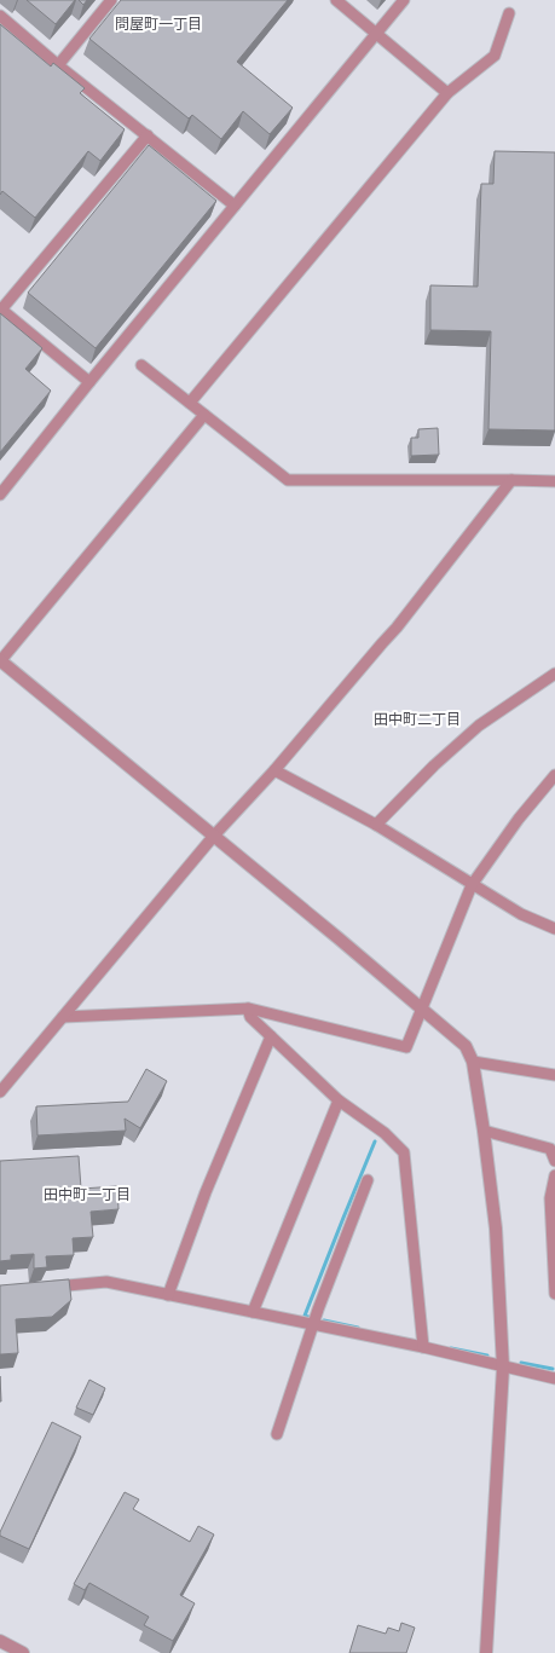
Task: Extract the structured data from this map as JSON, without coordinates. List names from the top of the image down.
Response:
{
  "districts": ["問屋町一丁目", "田中町二丁目", "田中町一丁目"]
}
